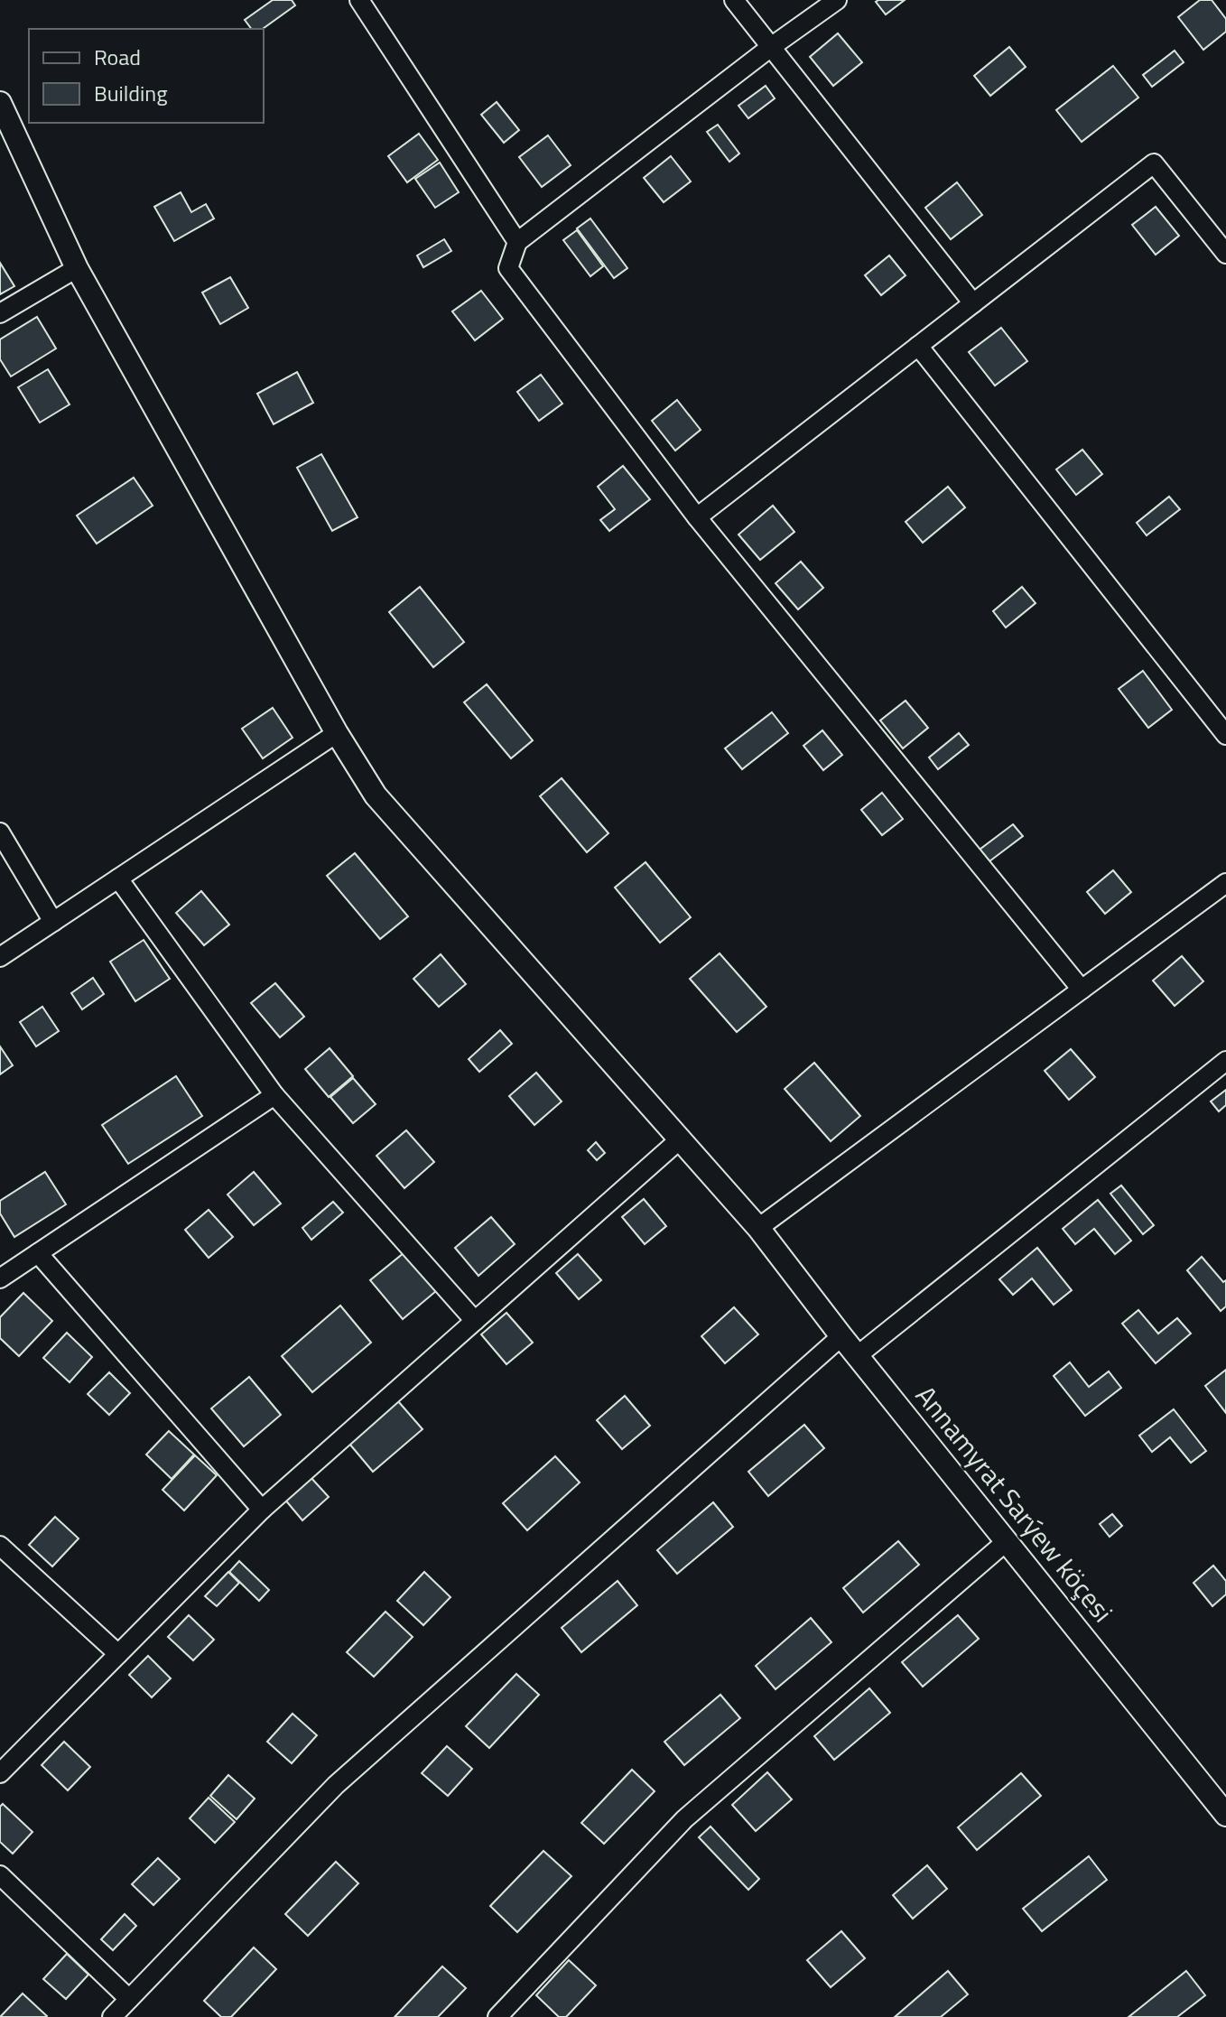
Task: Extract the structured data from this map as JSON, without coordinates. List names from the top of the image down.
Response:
{
  "streets": {
    "street": ["Annamyrat Sarýew köçesi"]
  },
  "legend": ["Road", "Building"]
}
